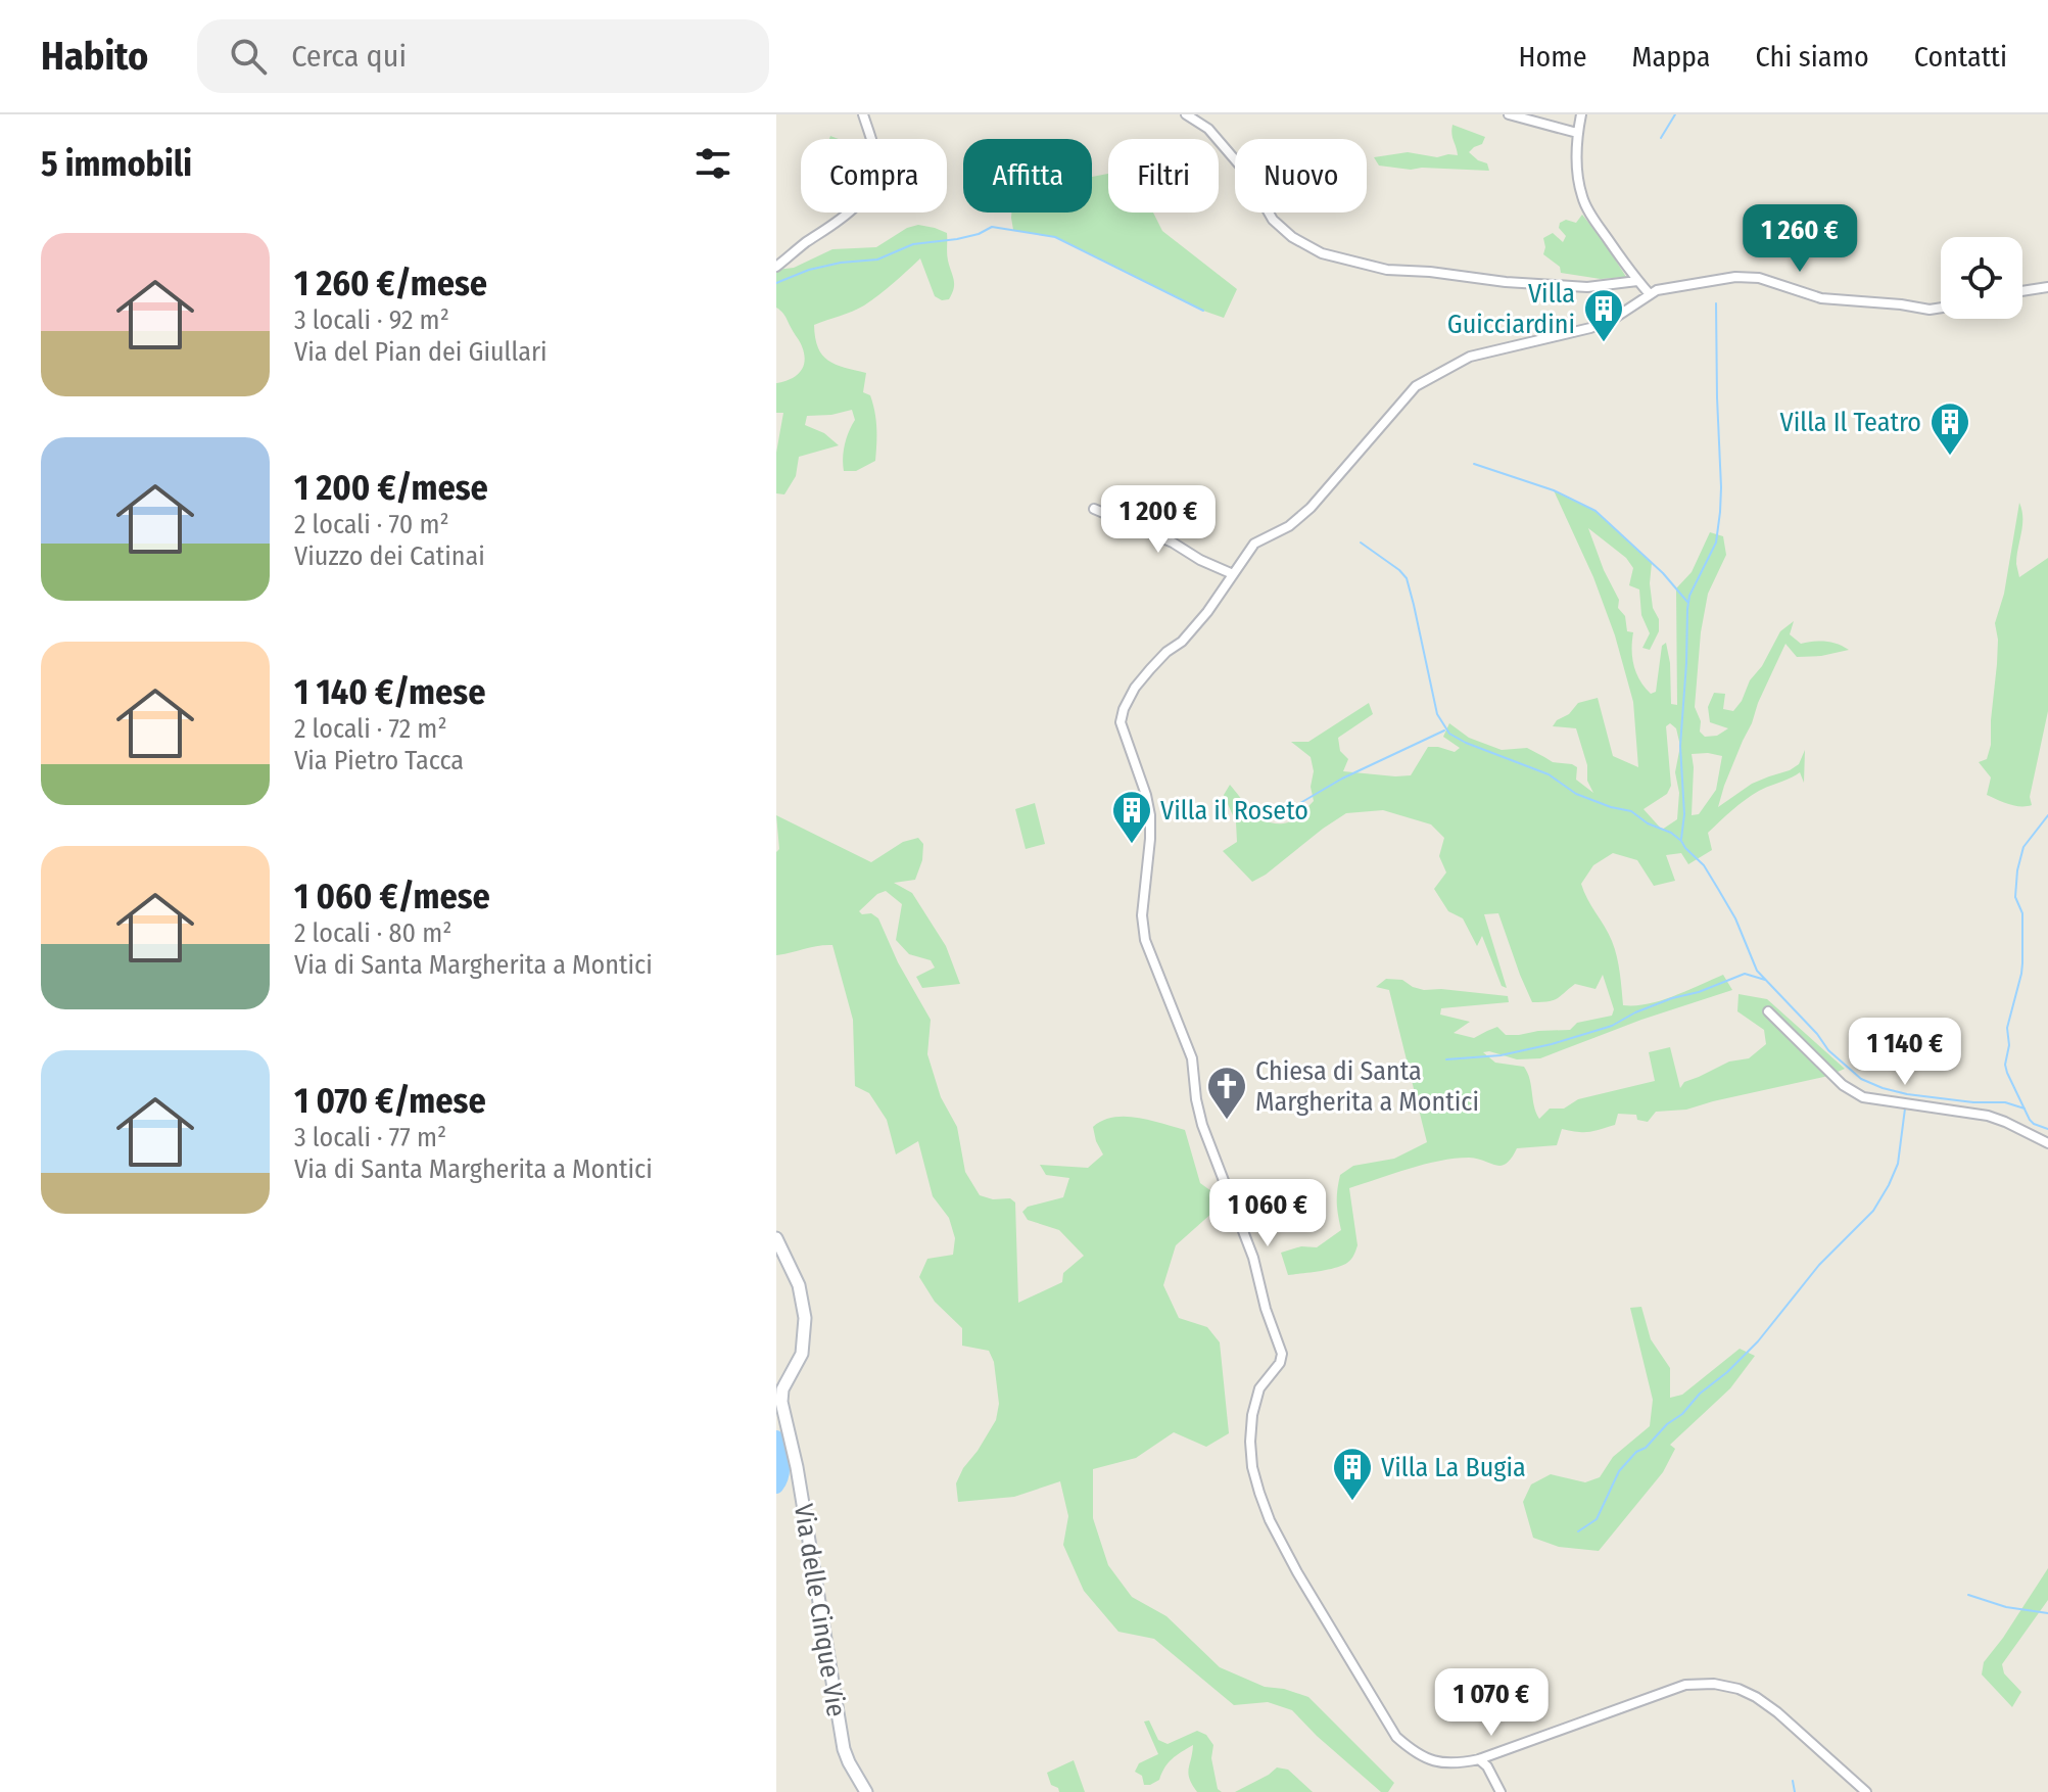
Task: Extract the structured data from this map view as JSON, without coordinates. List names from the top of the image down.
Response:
{
  "streets": {
    "street": ["Via delle Cinque Vie"]
  },
  "places": {
    "building": [
      "Villa Guicciardini",
      "Villa Il Teatro",
      "Villa il Roseto",
      "Villa La Bugia"
    ],
    "church": ["Chiesa di Santa Margherita a Montici"]
  },
  "page": {
    "header": "Habito",
    "search": "Cerca qui",
    "nav": [
      "Home",
      "Mappa",
      "Chi siamo",
      "Contatti"
    ],
    "heading": "5 immobili",
    "chip": [
      "Compra",
      "Affitta",
      "Filtri",
      "Nuovo"
    ],
    "price": [
      "1 260 €",
      "1 200 €",
      "1 140 €",
      "1 060 €",
      "1 070 €"
    ],
    "list": [
      {
        "name": "1 260 €/mese",
        "note": "3 locali · 92 m² · Via del Pian dei Giullari"
      },
      {
        "name": "1 200 €/mese",
        "note": "2 locali · 70 m² · Viuzzo dei Catinai"
      },
      {
        "name": "1 140 €/mese",
        "note": "2 locali · 72 m² · Via Pietro Tacca"
      },
      {
        "name": "1 060 €/mese",
        "note": "2 locali · 80 m² · Via di Santa Margherita a Montici"
      },
      {
        "name": "1 070 €/mese",
        "note": "3 locali · 77 m² · Via di Santa Margherita a Montici"
      }
    ]
  }
}
